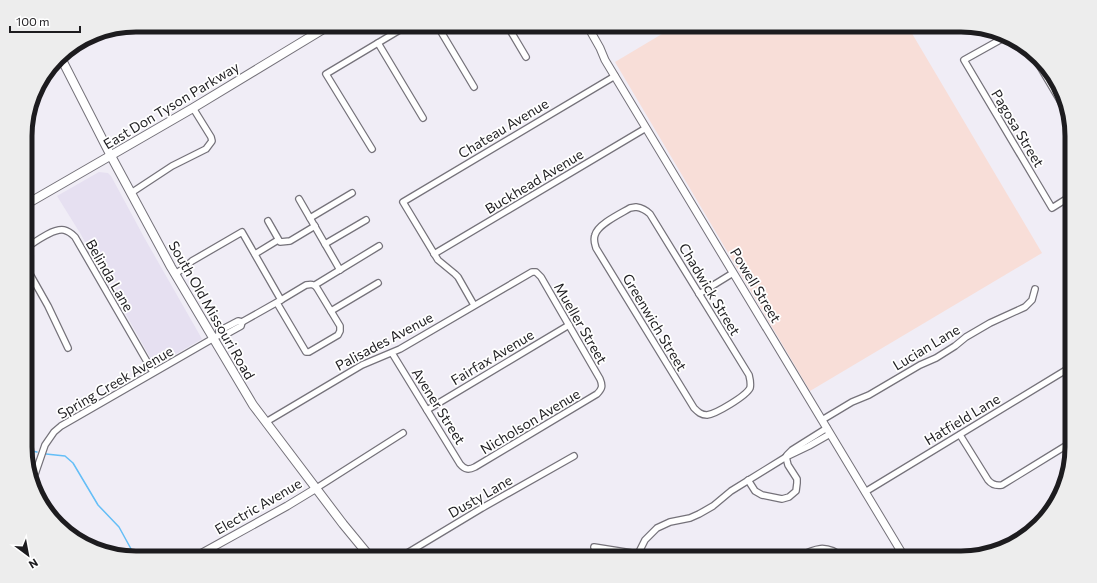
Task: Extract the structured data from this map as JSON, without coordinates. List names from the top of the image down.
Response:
{
  "streets": {
    "main road": ["East Don Tyson Parkway", "South Old Missouri Road"],
    "street": [
      "Chateau Avenue",
      "Pagosa Street",
      "Buckhead Avenue",
      "Belinda Lane",
      "Powell Street",
      "Chadwick Street",
      "Greenwich Street",
      "Mueller Street",
      "Palisades Avenue",
      "Lucian Lane",
      "Fairfax Avenue",
      "Spring Creek Avenue",
      "Avener Street",
      "Hatfield Lane",
      "Nicholson Avenue",
      "Dusty Lane",
      "Electric Avenue"
    ]
  },
  "crossings": [
    ["East Don Tyson Parkway", "South Old Missouri Road"],
    ["Chateau Avenue", "Buckhead Avenue"],
    ["Chateau Avenue", "Powell Street"],
    ["Buckhead Avenue", "Powell Street"],
    ["Belinda Lane", "Spring Creek Avenue"],
    ["Powell Street", "Lucian Lane"],
    ["Powell Street", "Hatfield Lane"],
    ["Chadwick Street", "Greenwich Street"],
    ["South Old Missouri Road", "Palisades Avenue"],
    ["South Old Missouri Road", "Spring Creek Avenue"],
    ["South Old Missouri Road", "Electric Avenue"],
    ["Mueller Street", "Palisades Avenue"],
    ["Mueller Street", "Fairfax Avenue"],
    ["Mueller Street", "Nicholson Avenue"],
    ["Palisades Avenue", "Avener Street"],
    ["Fairfax Avenue", "Avener Street"],
    ["Avener Street", "Nicholson Avenue"]
  ],
  "scale_bar": "100 m",
  "north": "bottom right"
}
